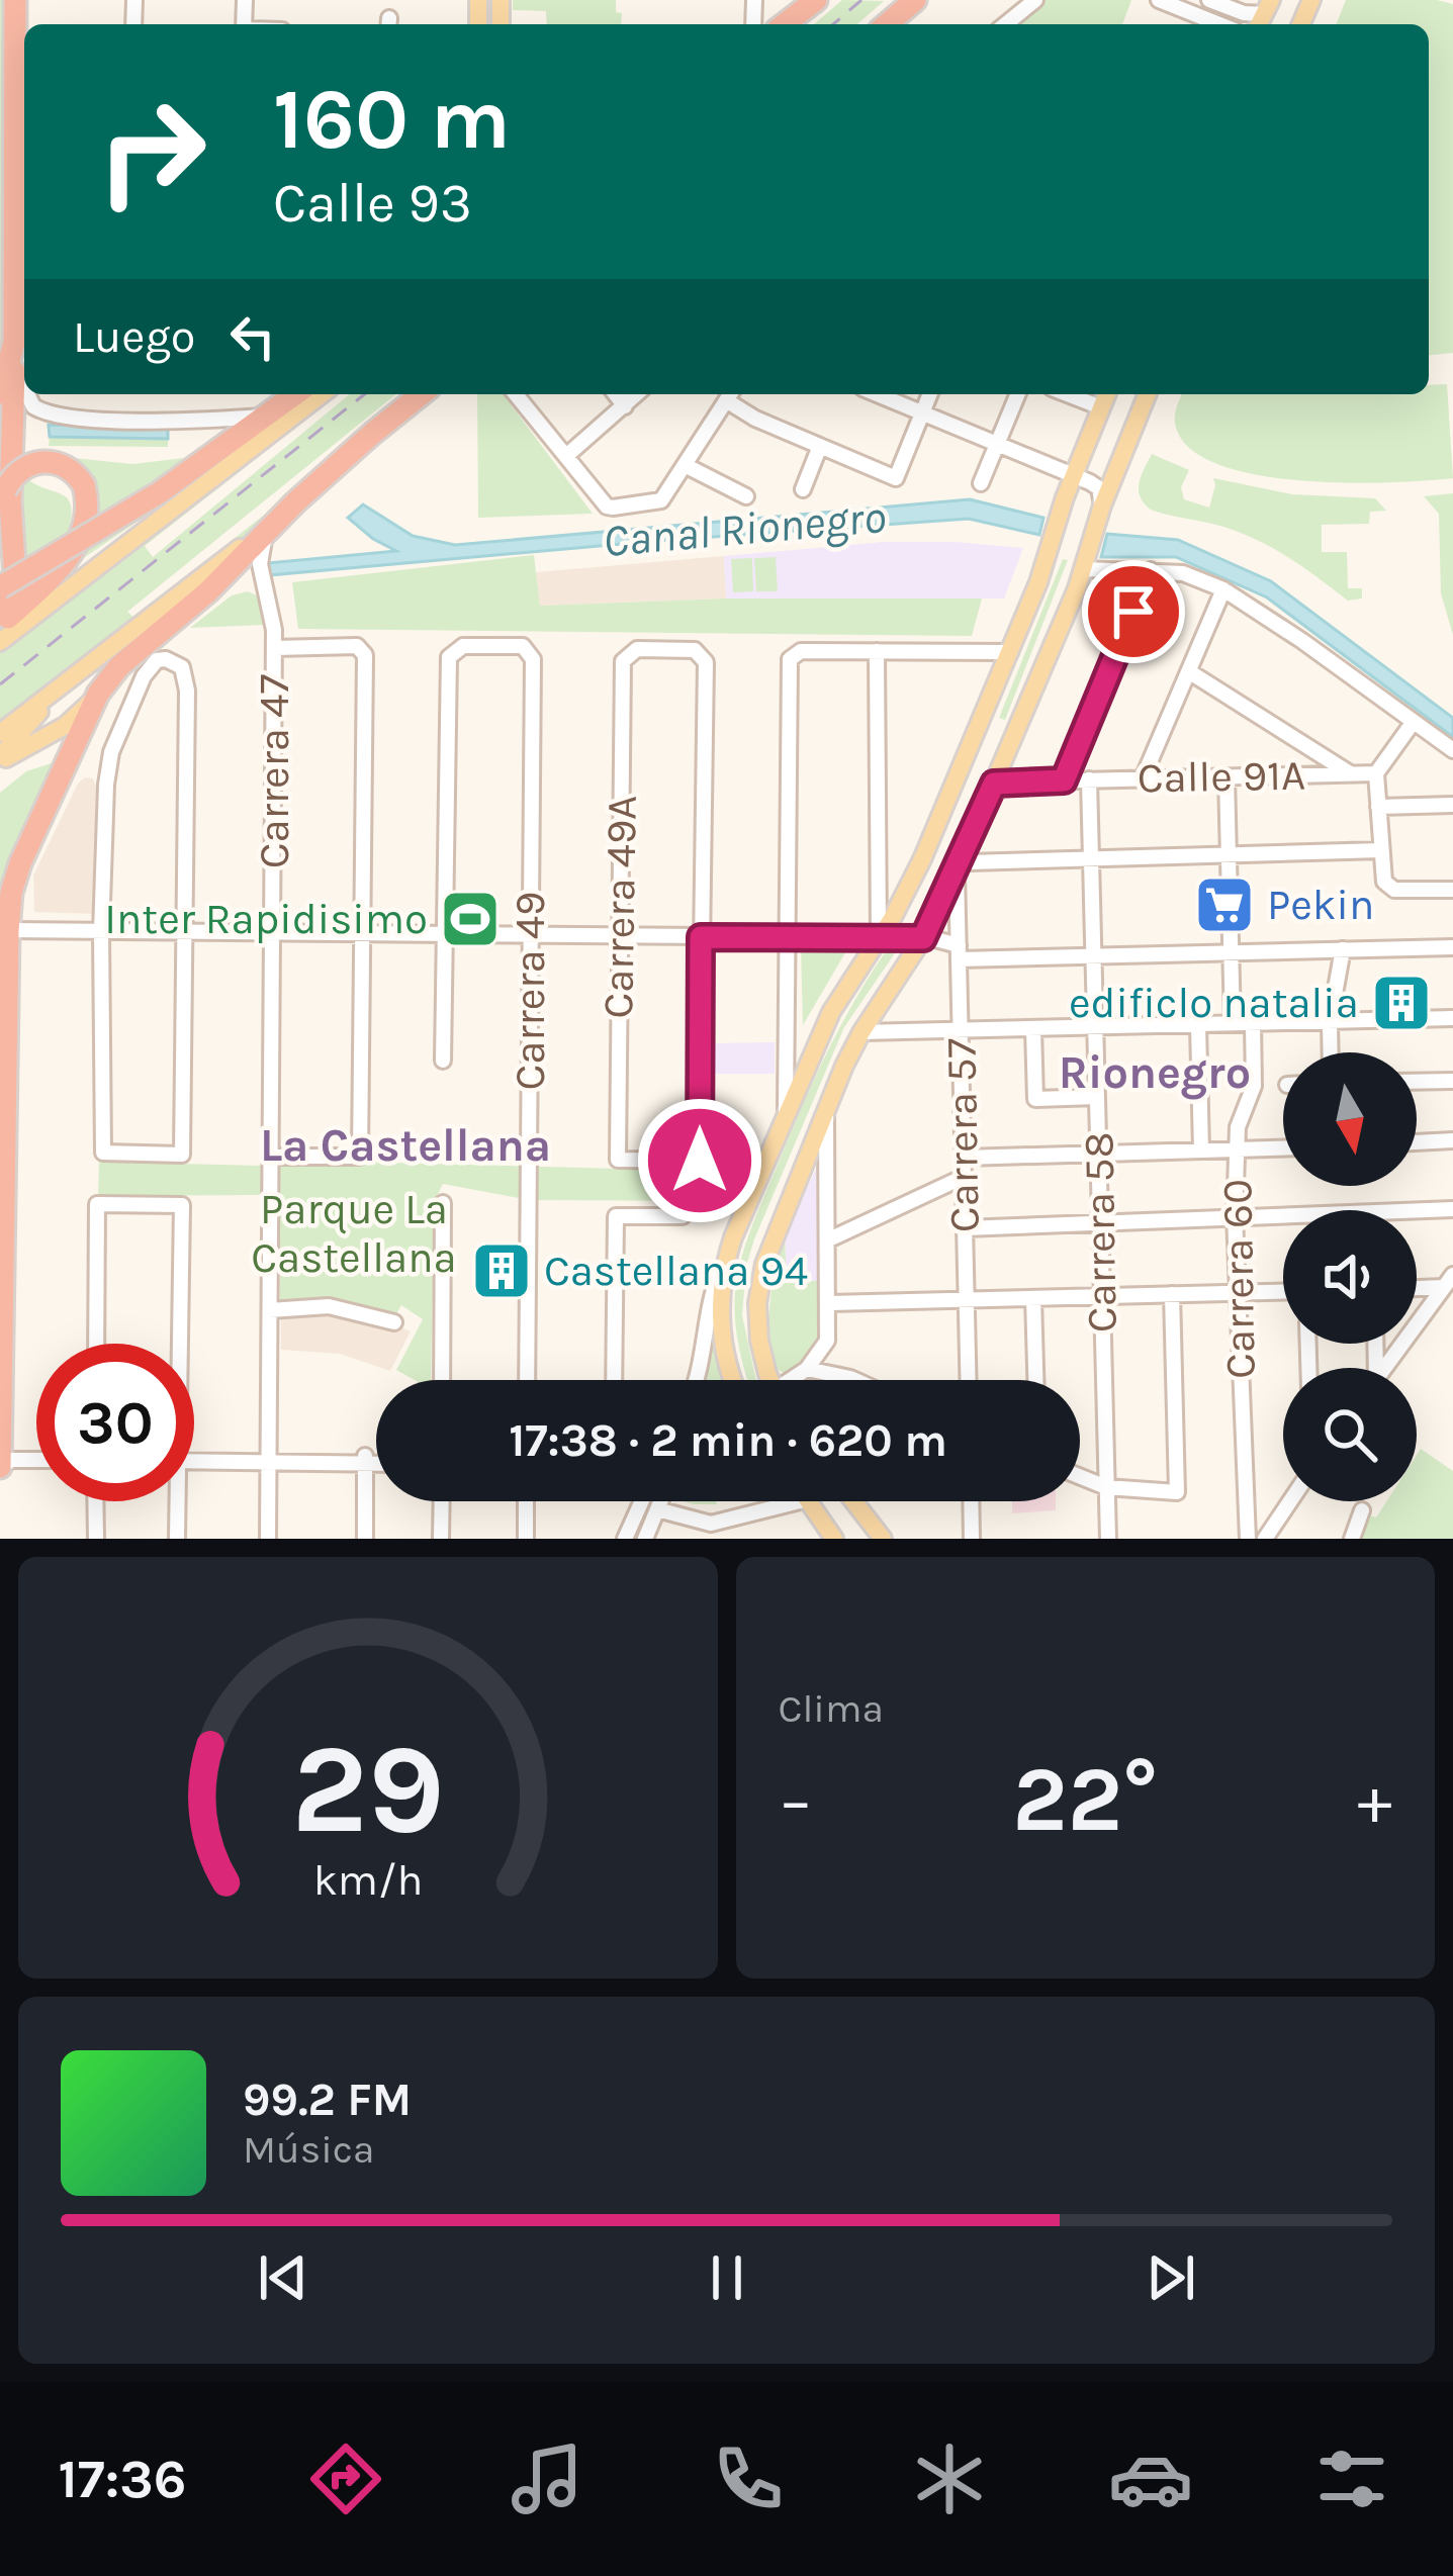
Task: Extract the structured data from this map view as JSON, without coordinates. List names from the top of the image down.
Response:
{
  "streets": {
    "street": [
      "Carrera 47",
      "Calle 91A",
      "Carrera 49A",
      "Carrera 49",
      "Carrera 57",
      "Carrera 58",
      "Carrera 60"
    ]
  },
  "crossings": [
    ["Calle 91A", "Carrera 58"]
  ],
  "districts": ["Rionegro", "La Castellana"],
  "water": ["Canal Rionegro"],
  "parks": ["Parque La Castellana"],
  "places": {
    "supermarket": ["Pekin"],
    "sports": ["Inter Rapidisimo"],
    "building": ["edificlo natalia", "Castellana 94"]
  },
  "north": "bottom",
  "page": {
    "turn": ["160 m", "Calle 93"],
    "then": "Luego",
    "limit": "30",
    "trip": "17:38 · 2 min · 620 m",
    "tile": "Clima",
    "heat": ["−", "22°", "+"],
    "song": ["99.2 FM", "Música"],
    "tabs": "17:36",
    "gauge": ["29", "km/h"]
  }
}
